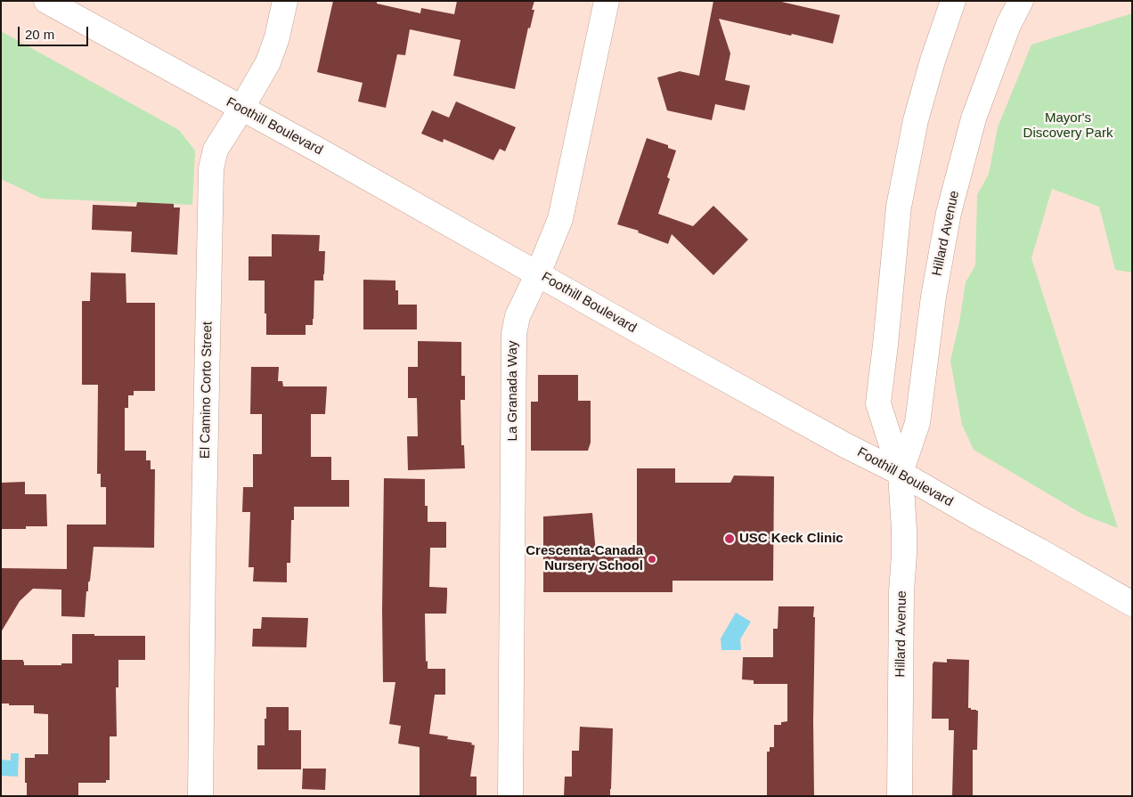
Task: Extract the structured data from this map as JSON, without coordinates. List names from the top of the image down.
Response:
{
  "streets": {
    "main road": [
      "Foothill Boulevard",
      "Hillard Avenue",
      "El Camino Corto Street",
      "La Granada Way"
    ]
  },
  "crossings": [
    ["Foothill Boulevard", "Hillard Avenue"],
    ["Foothill Boulevard", "El Camino Corto Street"],
    ["Foothill Boulevard", "La Granada Way"]
  ],
  "parks": ["Mayor's Discovery Park"],
  "places": ["USC Keck Clinic", "Crescenta-Canada Nursery School"],
  "scale_bar": "20 m"
}
